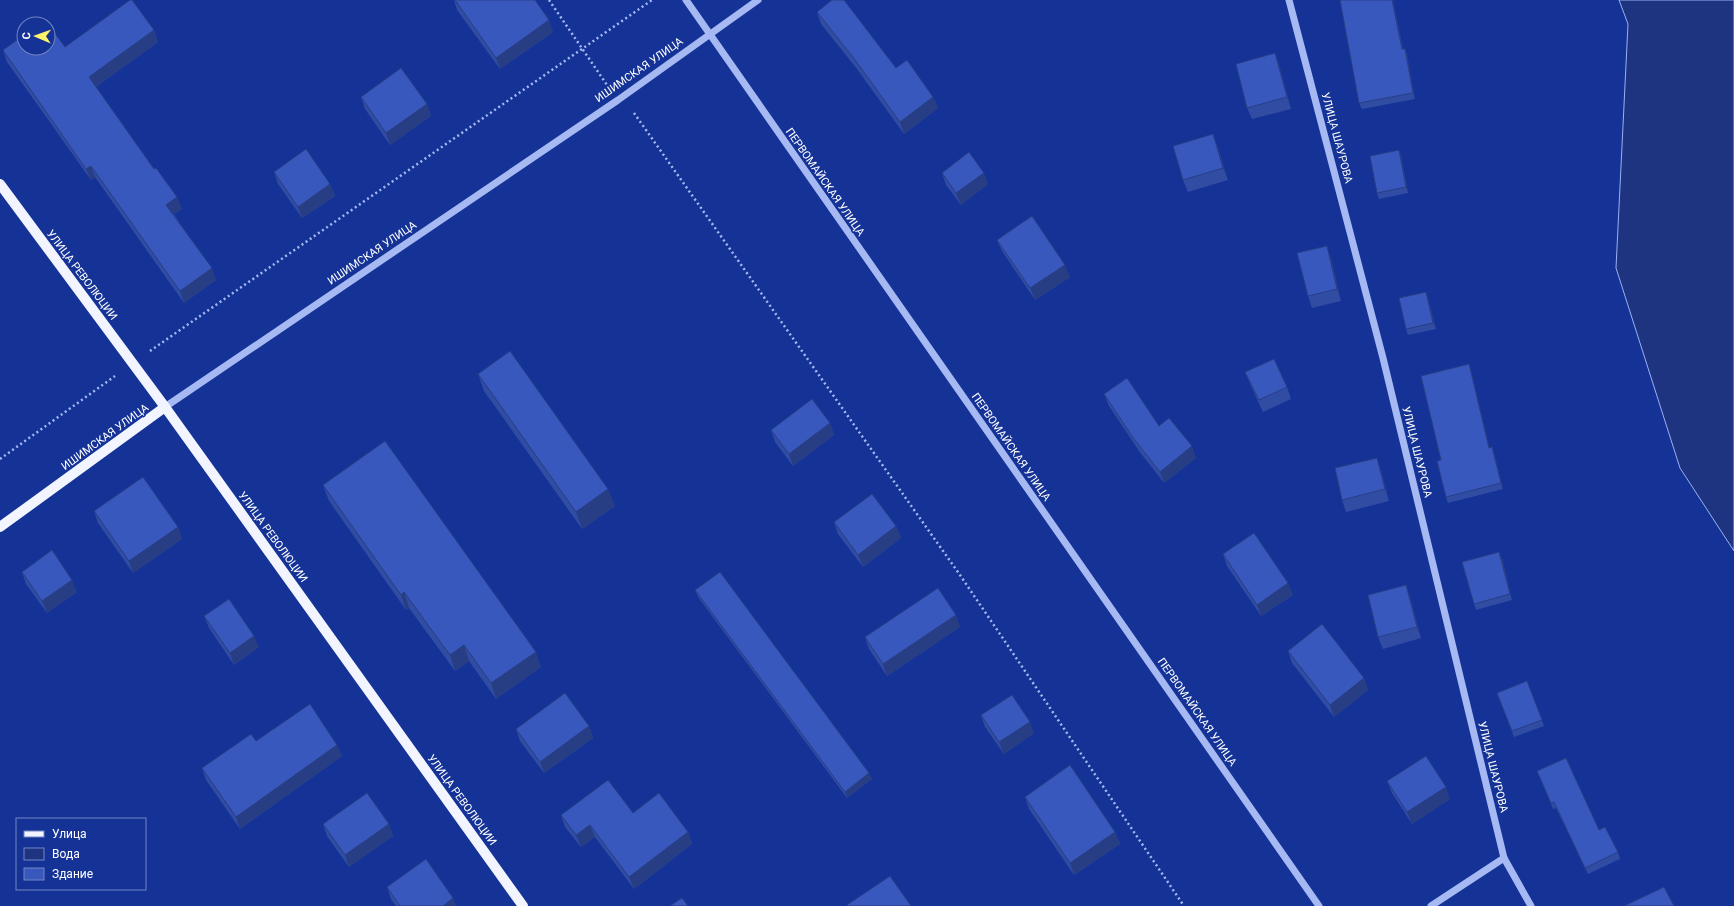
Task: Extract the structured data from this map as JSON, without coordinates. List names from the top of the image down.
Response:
{
  "streets": {
    "main road": ["ИШИМСКАЯ УЛИЦА", "УЛИЦА РЕВОЛЮЦИИ"],
    "street": ["УЛИЦА ШАУРОВА", "ПЕРВОМАЙСКАЯ УЛИЦА"]
  },
  "crossings": [
    ["ИШИМСКАЯ УЛИЦА", "ПЕРВОМАЙСКАЯ УЛИЦА"],
    ["ИШИМСКАЯ УЛИЦА", "УЛИЦА РЕВОЛЮЦИИ"]
  ],
  "legend": ["Улица", "Вода", "Здание"],
  "north": "left"
}
